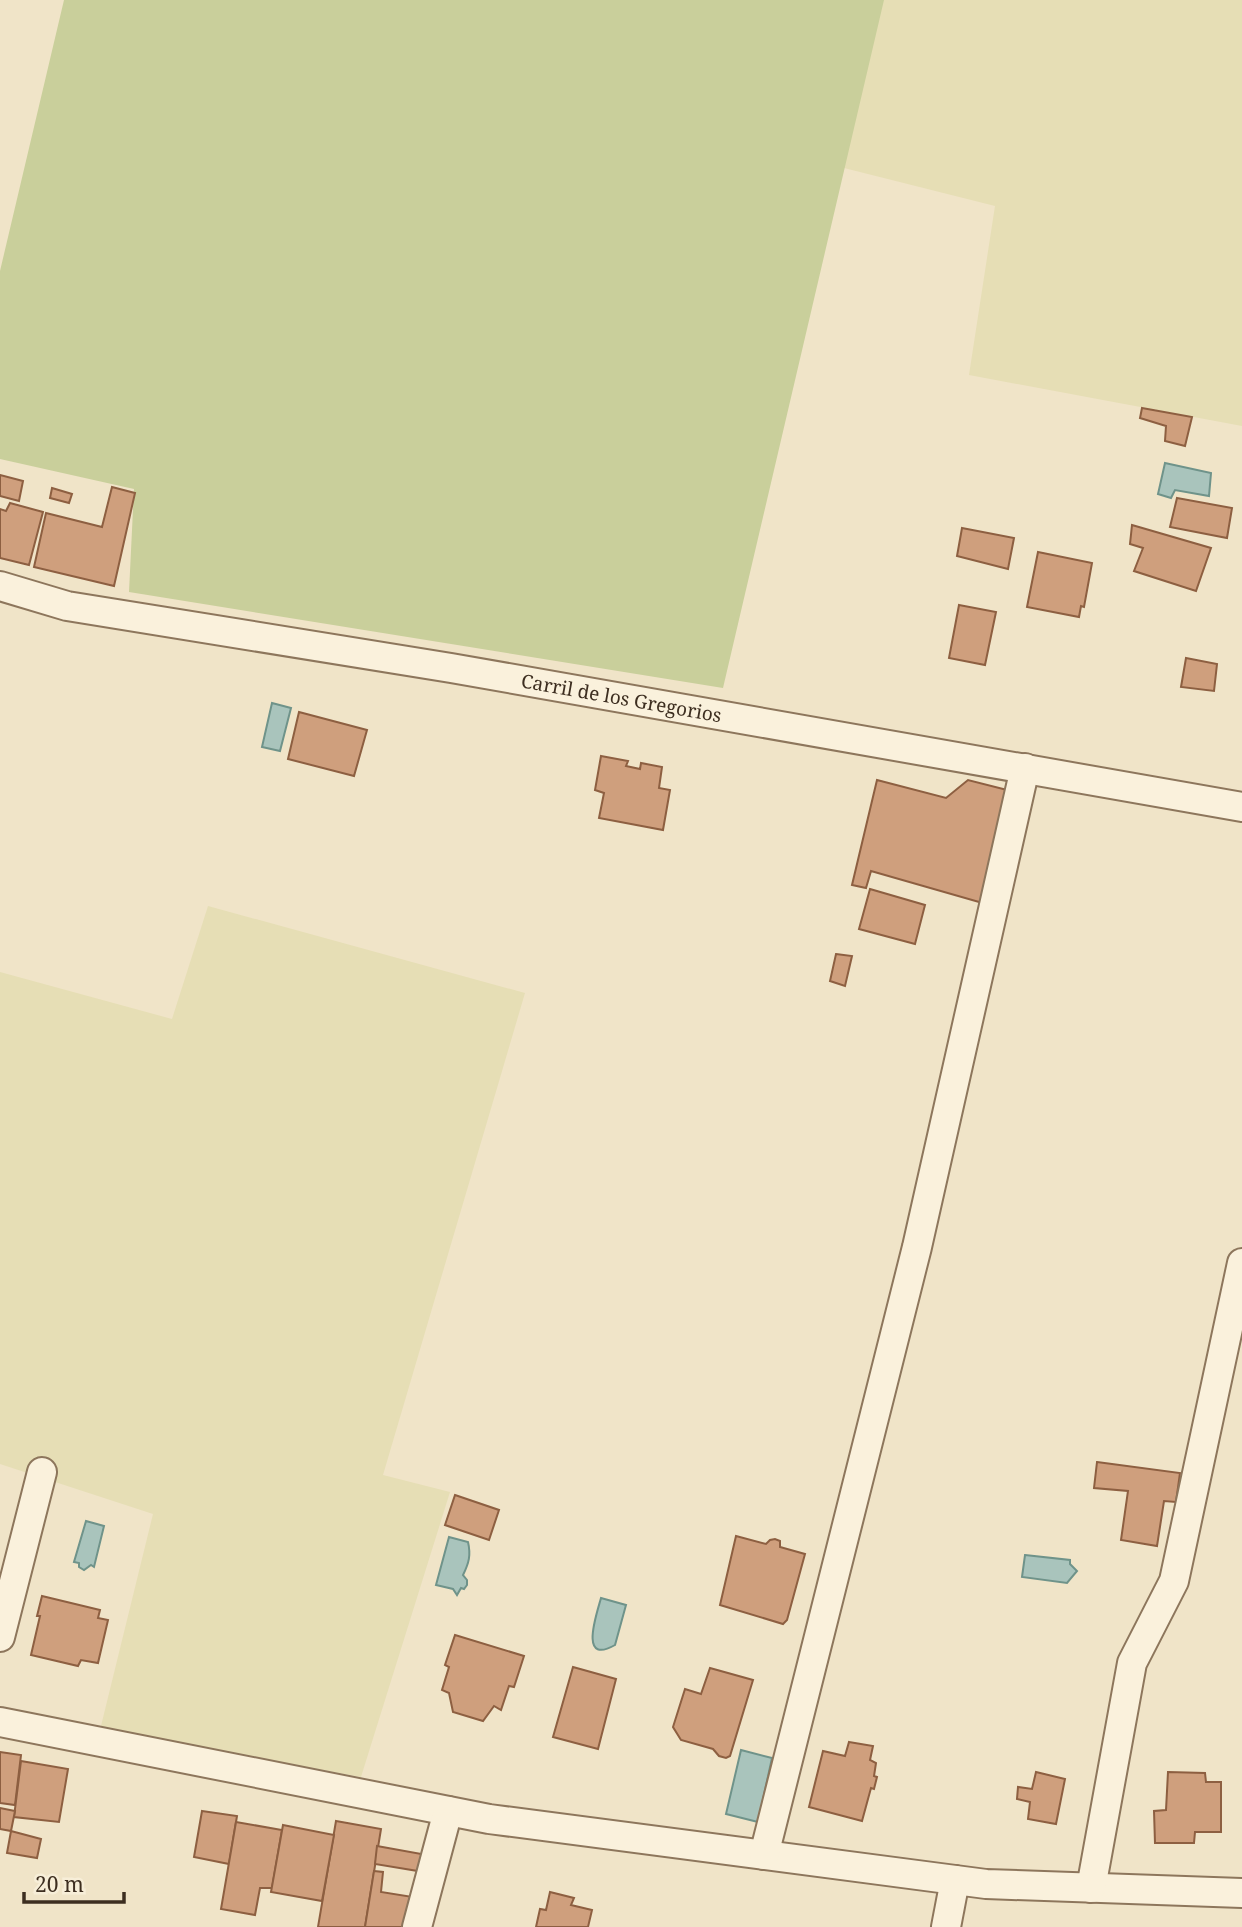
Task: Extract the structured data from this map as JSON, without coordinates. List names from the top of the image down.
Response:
{
  "streets": {
    "street": ["Carril de los Gregorios"]
  },
  "scale_bar": "20 m"
}
